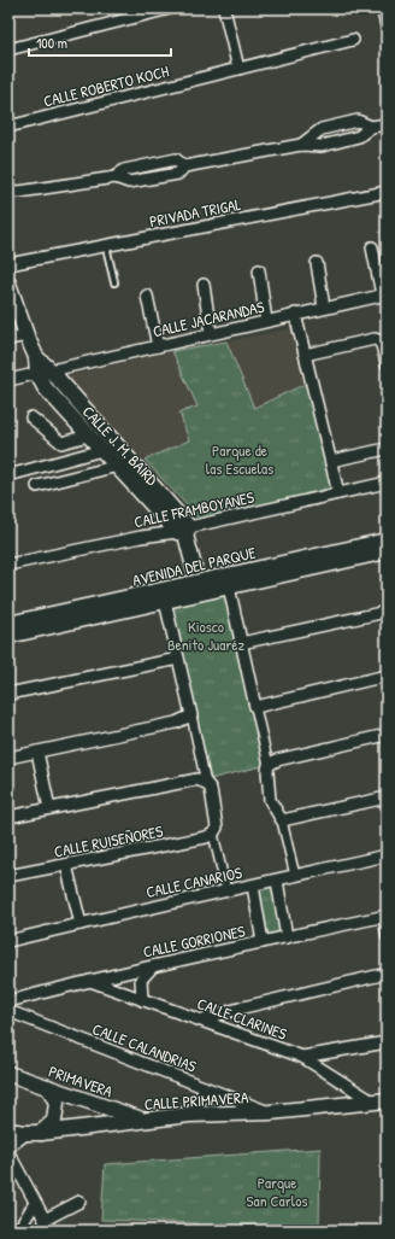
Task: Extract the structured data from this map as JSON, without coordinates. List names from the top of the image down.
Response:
{
  "streets": {
    "street": [
      "CALLE ROBERTO KOCH",
      "PRIVADA TRIGAL",
      "CALLE JACARANDAS",
      "CALLE J. M. BAIRD",
      "CALLE FRAMBOYANES",
      "AVENIDA DEL PARQUE",
      "CALLE RUISEÑORES",
      "CALLE CANARIOS",
      "CALLE GORRIONES",
      "CALLE CLARINES",
      "CALLE CALANDRIAS",
      "PRIMAVERA",
      "CALLE PRIMAVERA"
    ]
  },
  "crossings": [
    ["CALLE JACARANDAS", "CALLE J. M. BAIRD"],
    ["CALLE J. M. BAIRD", "CALLE FRAMBOYANES"],
    ["CALLE GORRIONES", "CALLE CLARINES"],
    ["CALLE CLARINES", "CALLE PRIMAVERA"],
    ["CALLE CALANDRIAS", "CALLE PRIMAVERA"],
    ["PRIMAVERA", "CALLE PRIMAVERA"]
  ],
  "parks": ["Parque de las Escuelas", "Kiosco Benito Juaréz", "Parque San Carlos"],
  "scale_bar": "100 m"
}
